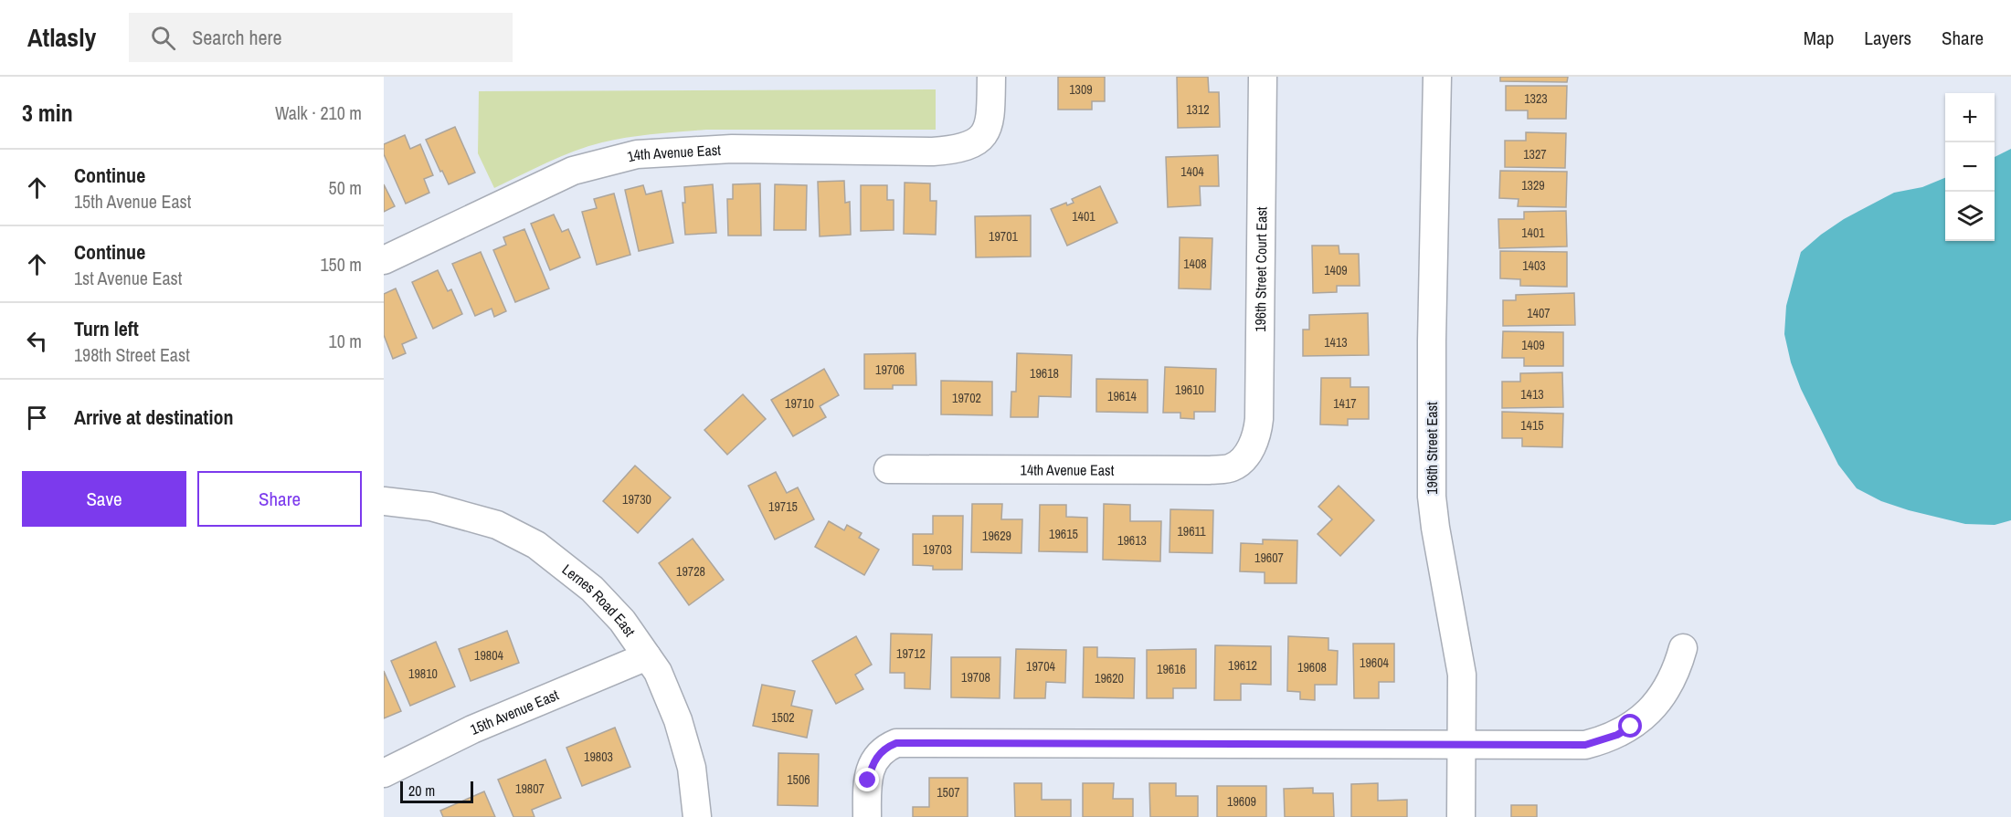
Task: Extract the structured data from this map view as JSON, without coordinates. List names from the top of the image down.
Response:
{
  "streets": {
    "street": [
      "14th Avenue East",
      "196th Street Court East",
      "196th Street East",
      "Lernes Road East",
      "15th Avenue East"
    ]
  },
  "crossings": [
    ["14th Avenue East", "196th Street Court East"],
    ["Lernes Road East", "15th Avenue East"]
  ],
  "house_numbers": [
    "1309",
    "1323",
    "1312",
    "1327",
    "1404",
    "1329",
    "1401",
    "1401",
    "19701",
    "1408",
    "1403",
    "1409",
    "1407",
    "1413",
    "1409",
    "19706",
    "19618",
    "19610",
    "1413",
    "19614",
    "19702",
    "19710",
    "1417",
    "1415",
    "19730",
    "19715",
    "19611",
    "19615",
    "19629",
    "19613",
    "19703",
    "19607",
    "19728",
    "19712",
    "19804",
    "19604",
    "19612",
    "19704",
    "19608",
    "19616",
    "19810",
    "19708",
    "19620",
    "1502",
    "19803",
    "1506",
    "19807",
    "1507",
    "19609"
  ],
  "scale_bar": "20 m",
  "page": {
    "header": "Atlasly",
    "search": "Search here",
    "nav": ["Map", "Layers", "Share"],
    "heading": ["3 min", "Walk · 210 m"],
    "map_buttons": ["+", "−"],
    "list": [
      ["Continue", "15th Avenue East", "50 m"],
      ["Continue", "1st Avenue East", "150 m"],
      ["Turn left", "198th Street East", "10 m"],
      "Arrive at destination"
    ],
    "buttons": ["Save", "Share"],
    "scale": "20 m"
  }
}
